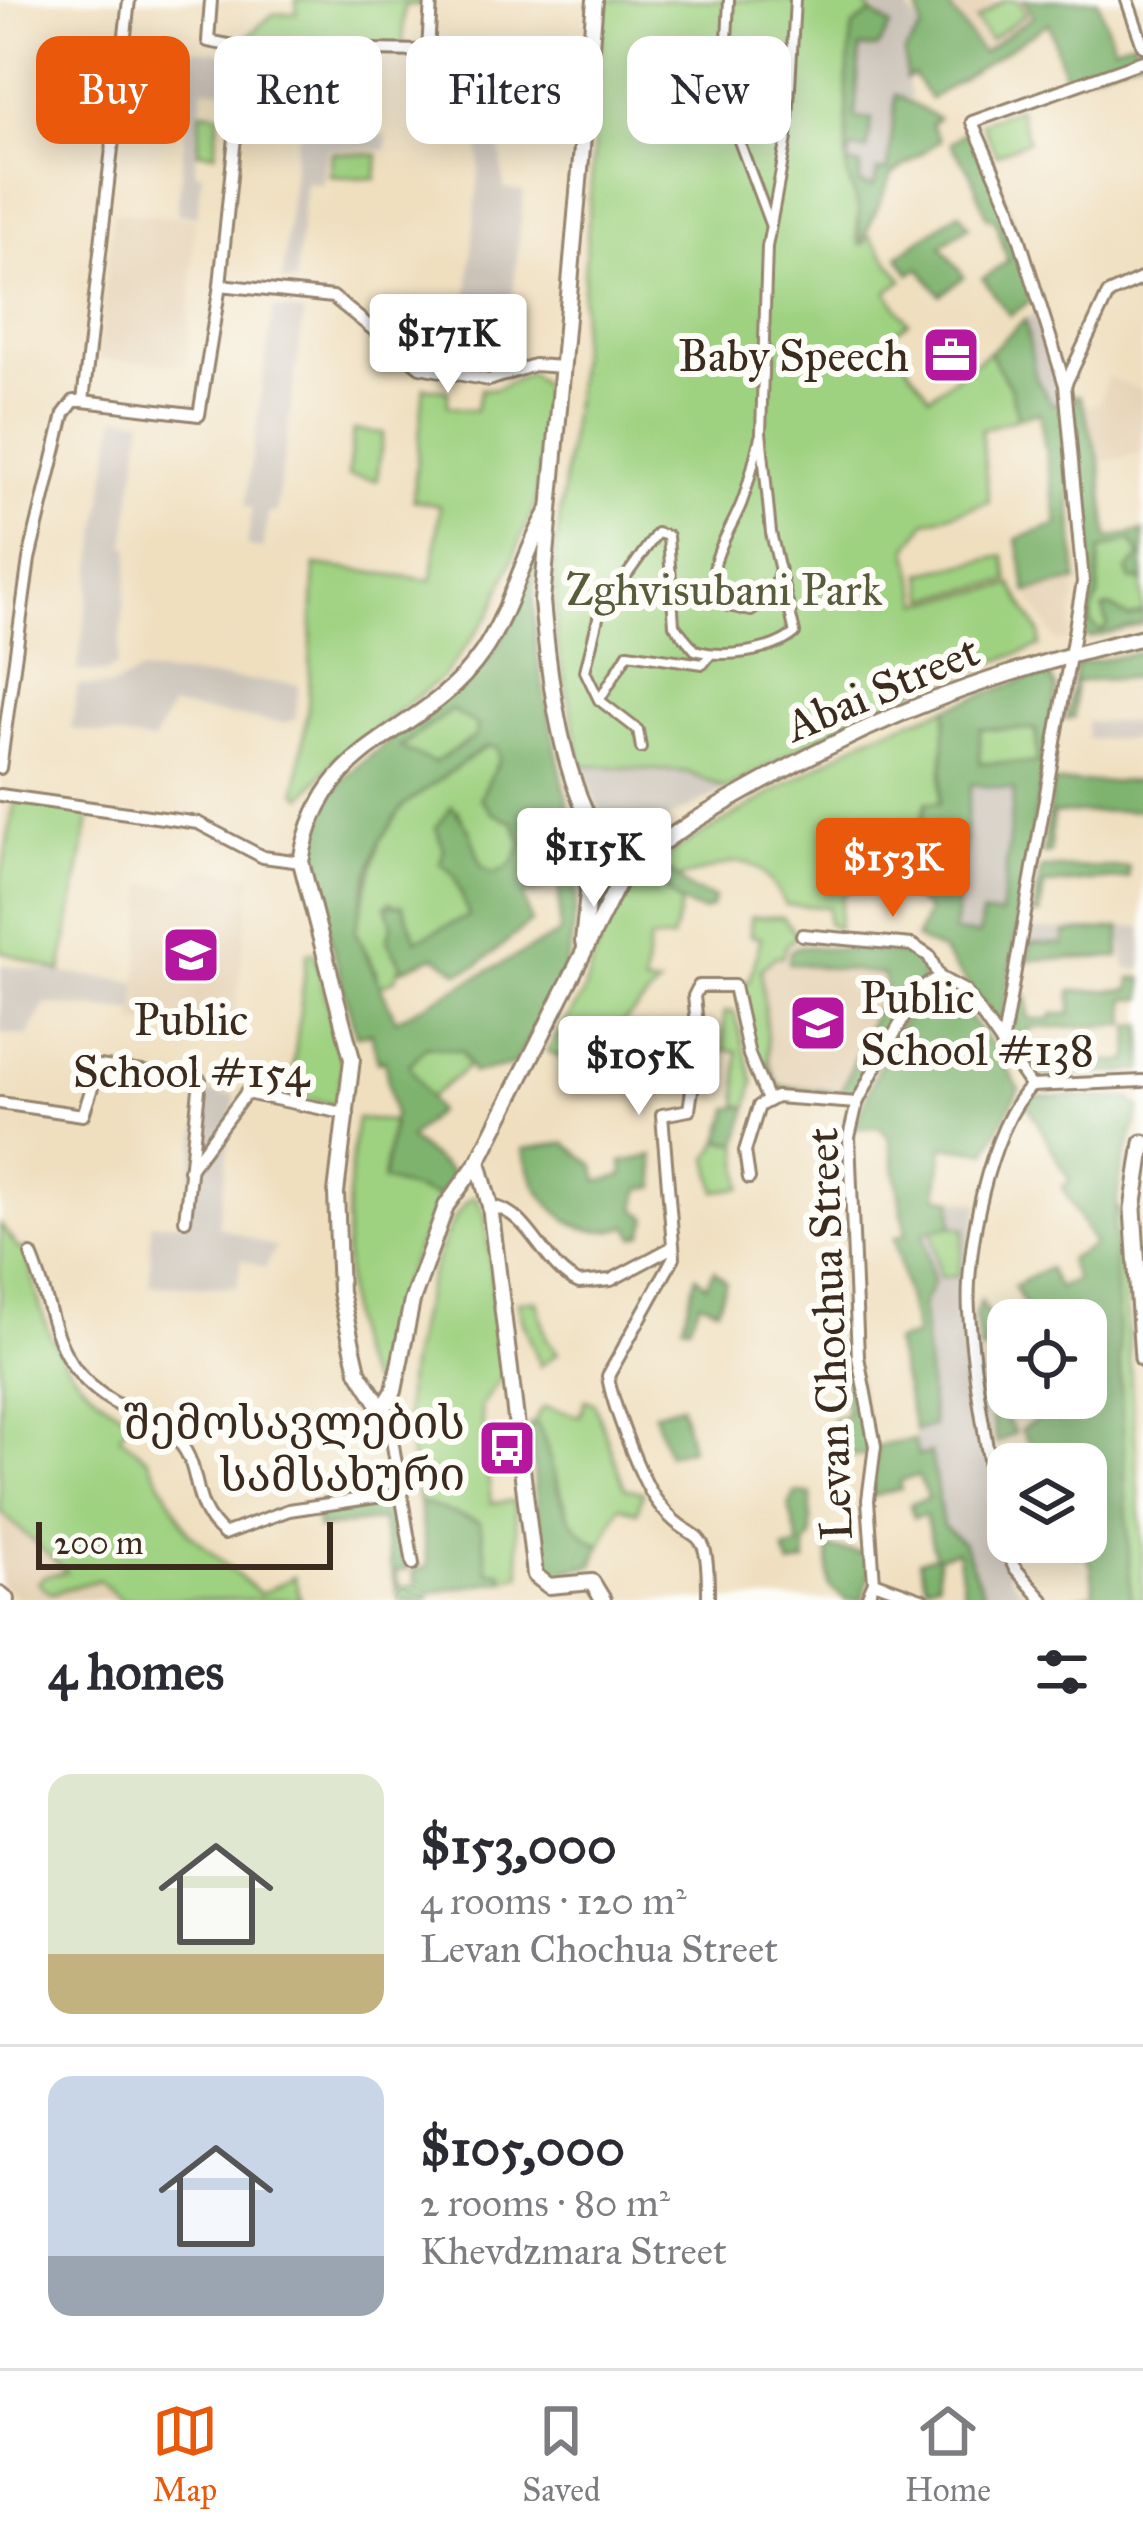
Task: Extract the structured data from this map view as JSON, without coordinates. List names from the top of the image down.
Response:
{
  "streets": {
    "street": ["Abai Street", "Levan Chochua Street"]
  },
  "parks": ["Zghvisubani Park"],
  "places": {
    "office": ["Baby Speech"],
    "school or university": ["Public School #154", "Public School #138"],
    "bus stop": ["შემოსავლების სამსახური"]
  },
  "scale_bar": "200 m",
  "page": {
    "chip": [
      "Buy",
      "Rent",
      "Filters",
      "New"
    ],
    "price": [
      "$171K",
      "$115K",
      "$153K",
      "$105K"
    ],
    "scale": "200 m",
    "heading": "4 homes",
    "list": [
      {
        "name": "$153,000",
        "note": "4 rooms · 120 m² · Levan Chochua Street"
      },
      {
        "name": "$105,000",
        "note": "2 rooms · 80 m² · Khevdzmara Street"
      }
    ],
    "tabs": ["Map", "Saved", "Home"]
  }
}
